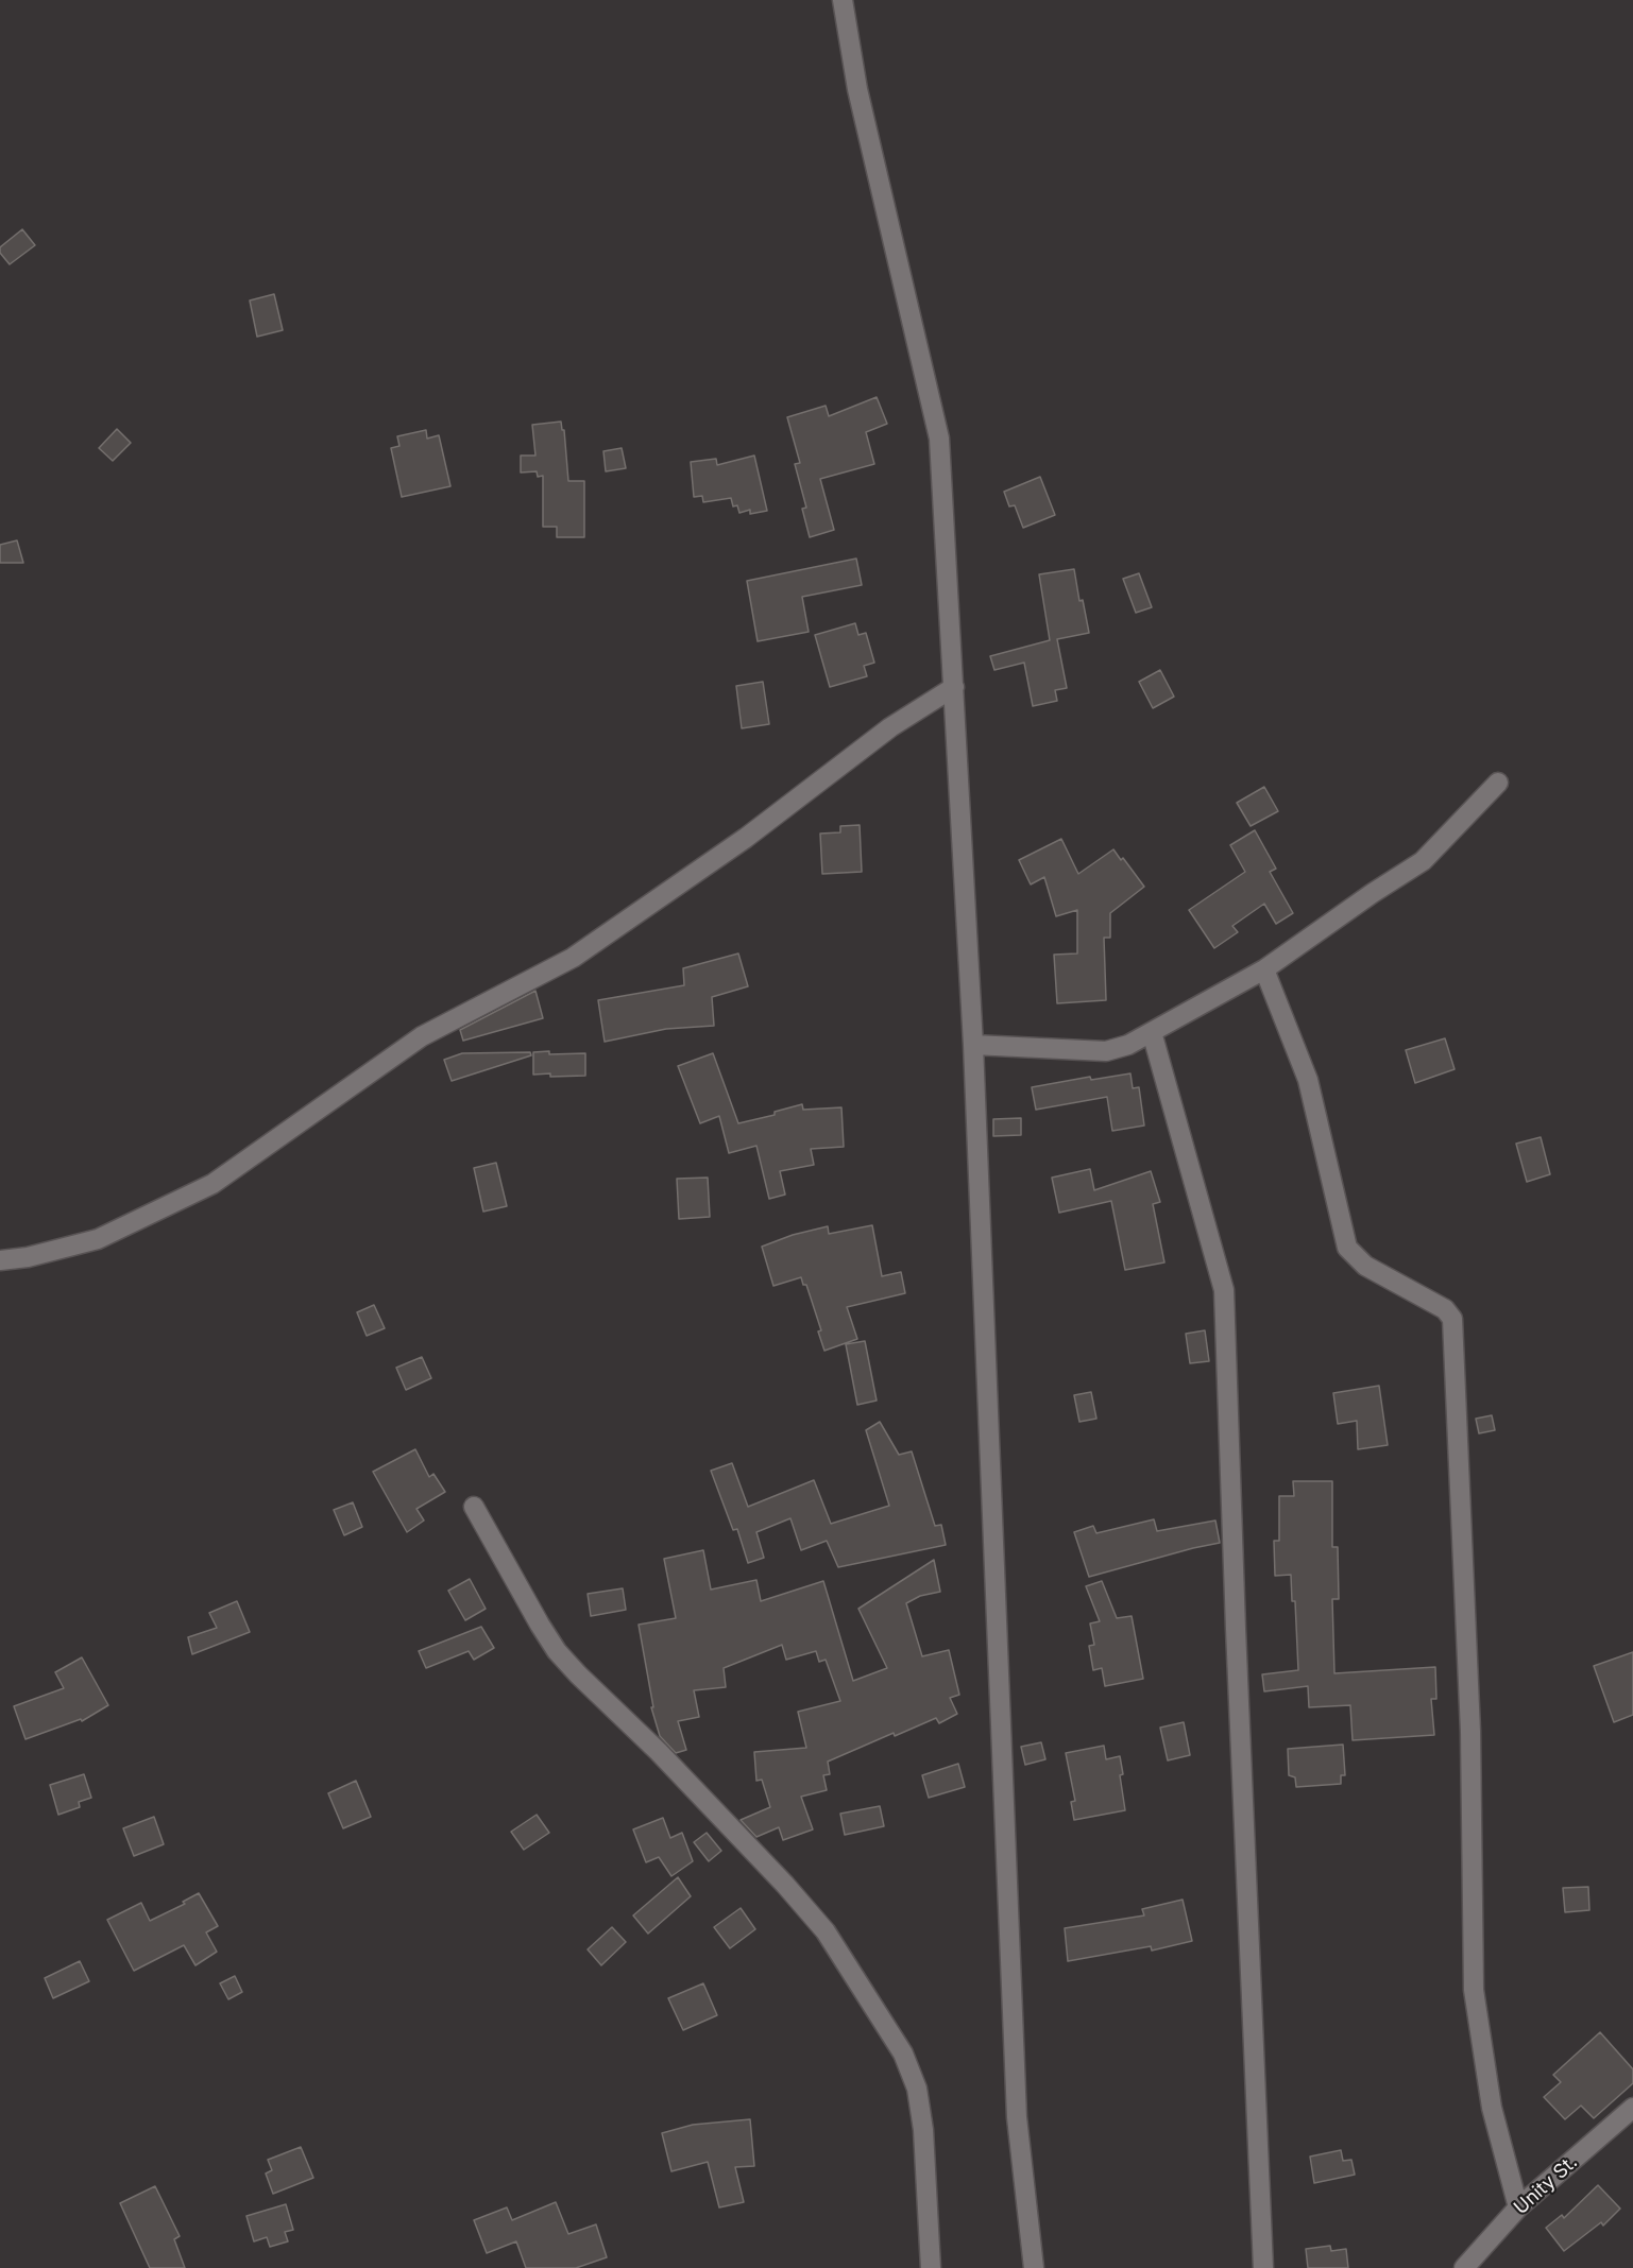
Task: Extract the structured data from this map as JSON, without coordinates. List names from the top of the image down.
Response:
{
  "streets": {
    "street": ["Unity St."]
  }
}
